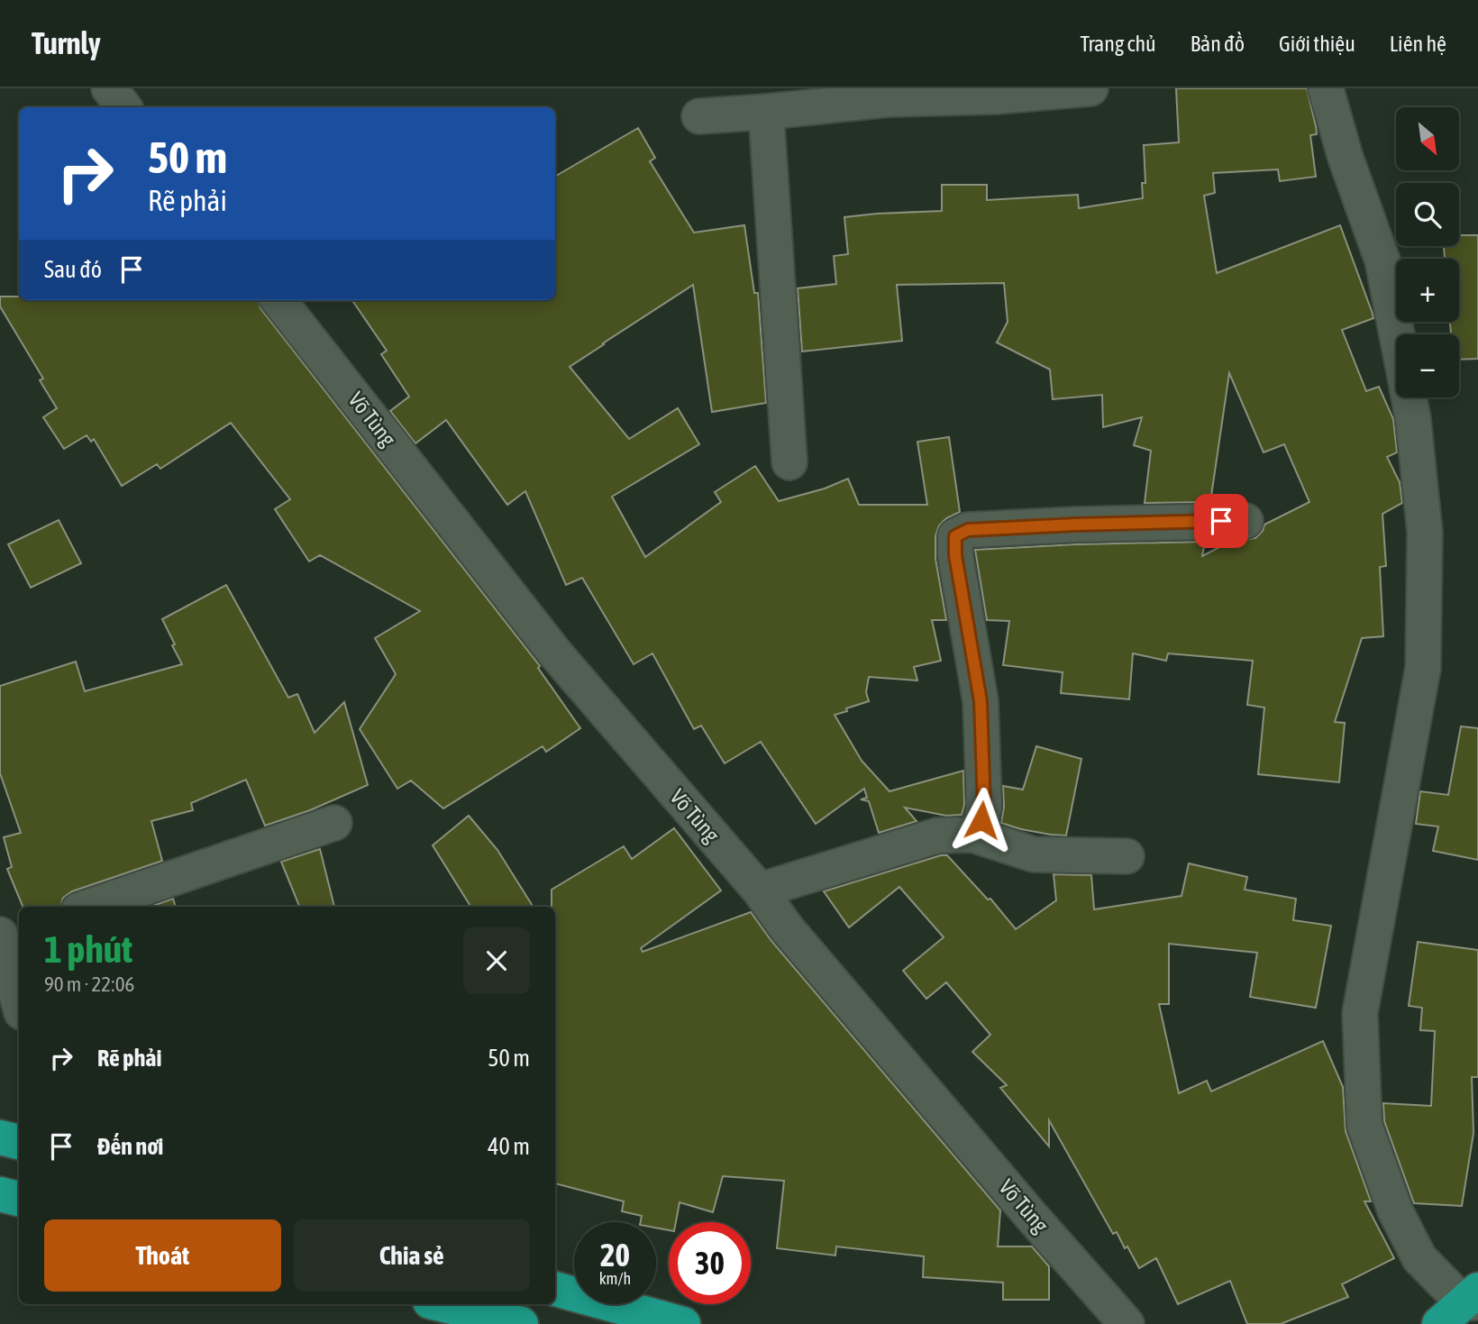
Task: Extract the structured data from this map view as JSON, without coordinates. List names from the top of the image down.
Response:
{
  "streets": {
    "street": ["Võ Tùng"]
  },
  "north": "bottom right",
  "page": {
    "header": "Turnly",
    "nav": [
      "Trang chủ",
      "Bản đồ",
      "Giới thiệu",
      "Liên hệ"
    ],
    "map_buttons": ["+", "−"],
    "turn": ["50 m", "Rẽ phải"],
    "then": "Sau đó",
    "heading": ["1 phút", "90 m · 22:06"],
    "list": [
      {
        "name": "Rẽ phải",
        "value": "50 m"
      },
      {
        "name": "Đến nơi",
        "value": "40 m"
      }
    ],
    "buttons": ["Thoát", "Chia sẻ"],
    "speed": "20 km/h",
    "limit": "30"
  }
}
